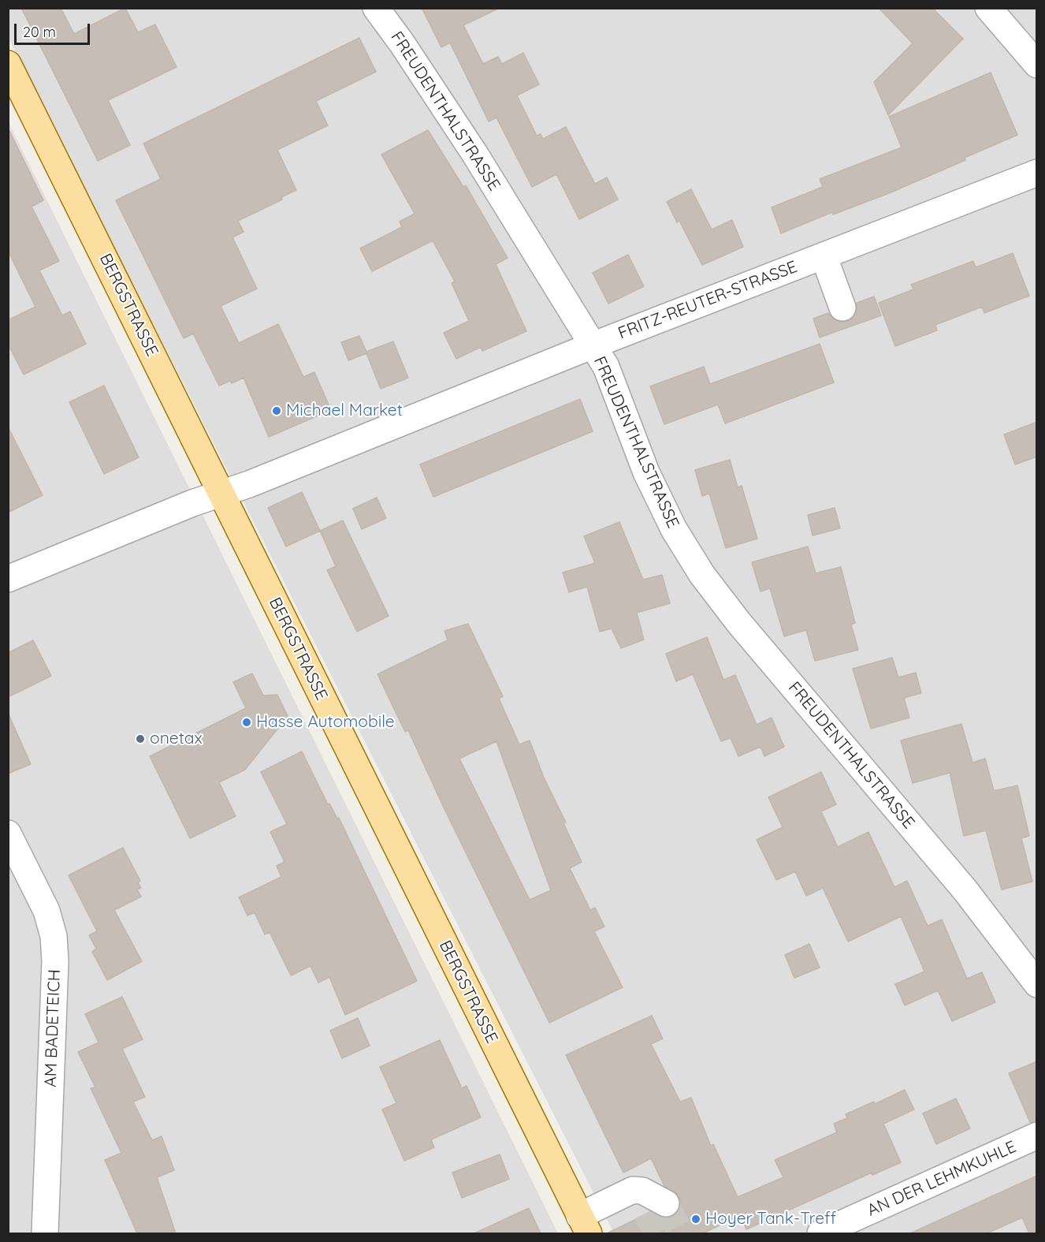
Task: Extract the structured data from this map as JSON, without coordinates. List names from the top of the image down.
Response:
{
  "streets": {
    "main road": ["BERGSTRASSE"],
    "street": [
      "FREUDENTHALSTRASSE",
      "FRITZ-REUTER-STRASSE",
      "AM BADETEICH",
      "AN DER LEHMKUHLE"
    ]
  },
  "crossings": [
    ["FREUDENTHALSTRASSE", "FRITZ-REUTER-STRASSE"],
    ["FRITZ-REUTER-STRASSE", "BERGSTRASSE"]
  ],
  "places": [
    "Michael Market",
    "Hasse Automobile",
    "onetax",
    "Hoyer Tank-Treff"
  ],
  "scale_bar": "20 m"
}
